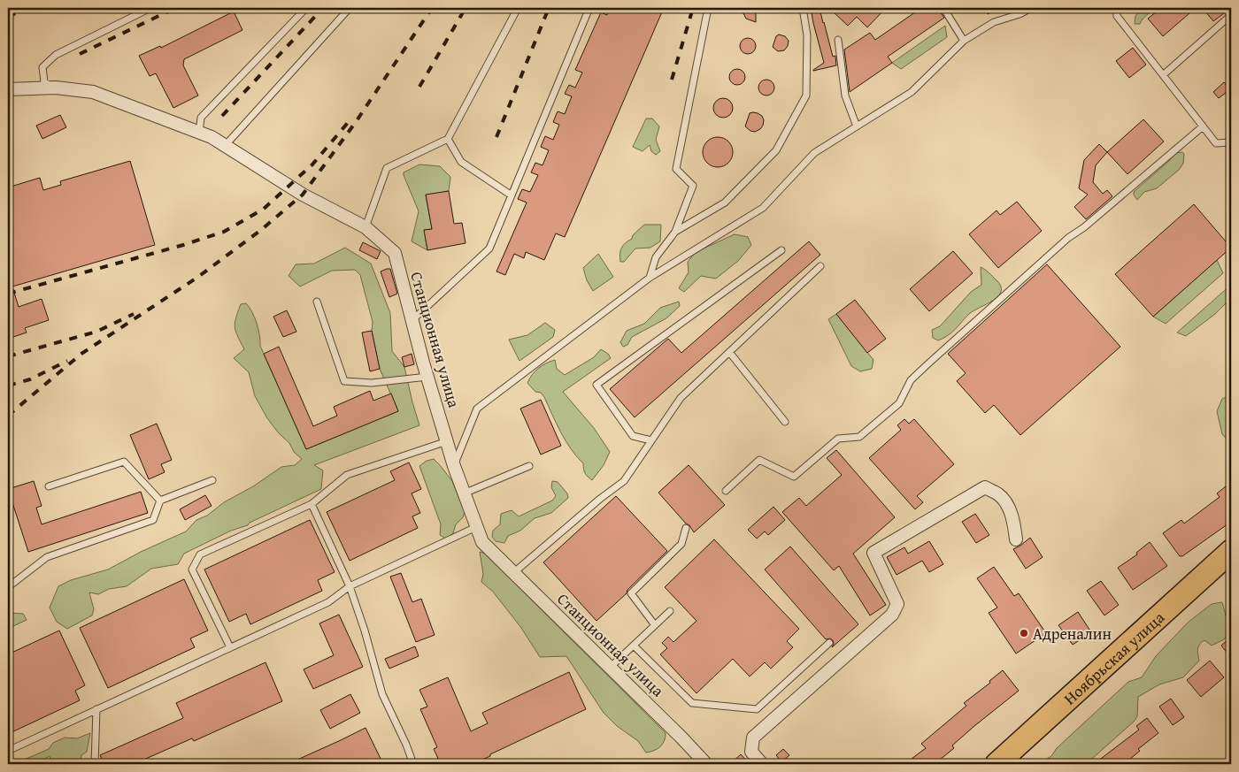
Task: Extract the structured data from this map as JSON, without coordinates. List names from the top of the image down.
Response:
{
  "streets": {
    "highway": ["Ноябрьская улица"],
    "street": ["Станционная улица"]
  },
  "places": ["Адреналин"]
}
